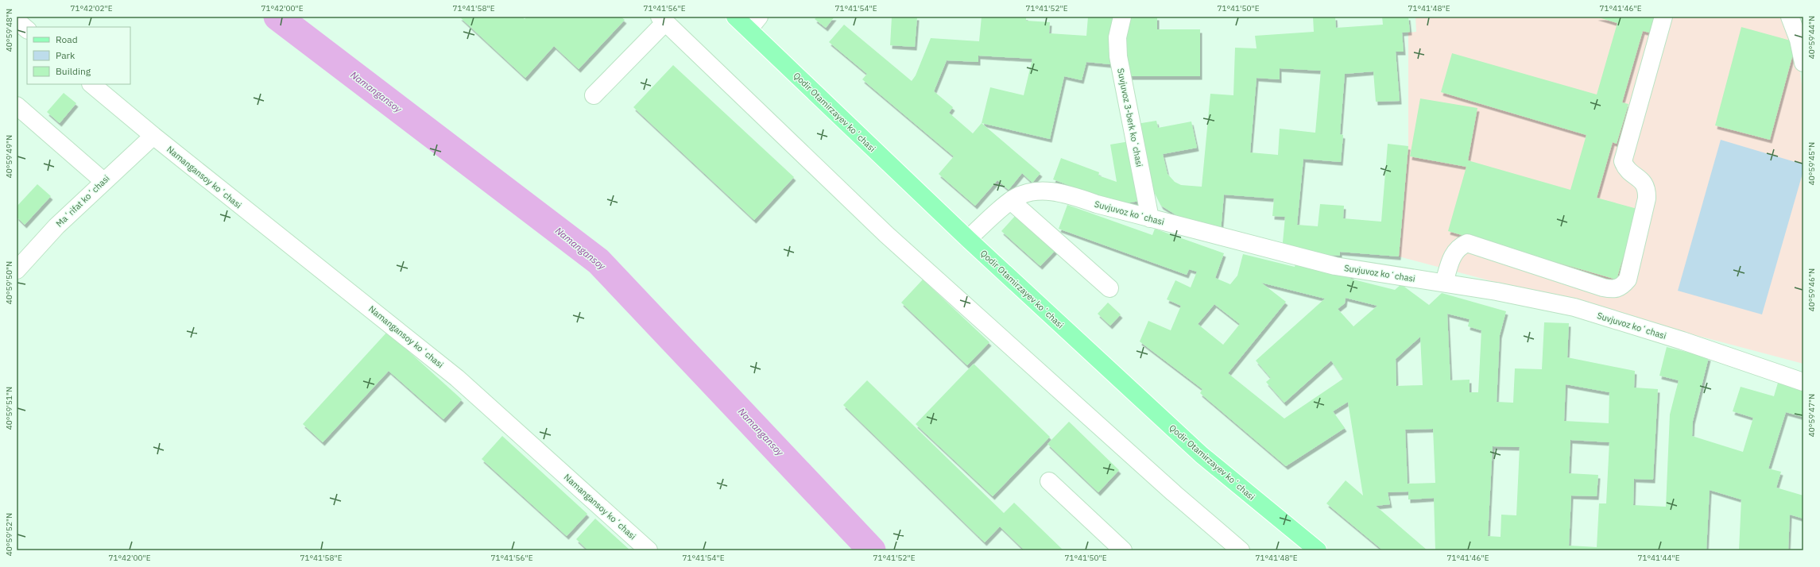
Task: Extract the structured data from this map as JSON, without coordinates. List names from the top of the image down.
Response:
{
  "streets": {
    "main road": ["Qodir Otamirzayev koʻchasi"],
    "street": [
      "Suvjuvoz 3-berk koʻchasi",
      "Namangansoy koʻchasi",
      "Maʻrifat koʻchasi",
      "Suvjuvoz koʻchasi"
    ]
  },
  "crossings": [
    ["Qodir Otamirzayev koʻchasi", "Suvjuvoz koʻchasi"],
    ["Suvjuvoz 3-berk koʻchasi", "Suvjuvoz koʻchasi"],
    ["Namangansoy koʻchasi", "Maʻrifat koʻchasi"]
  ],
  "water": ["Namangansoy"],
  "legend": ["Road", "Park", "Building"],
  "coordinates": [
    "71°42'02\"E",
    "71°42'00\"E",
    "71°41'58\"E",
    "71°41'56\"E",
    "71°41'54\"E",
    "71°41'52\"E",
    "71°41'50\"E",
    "71°41'48\"E",
    "71°41'46\"E",
    "40°59'48\"N",
    "40°59'44\"N",
    "40°59'49\"N",
    "40°59'45\"N",
    "40°59'50\"N",
    "40°59'46\"N",
    "40°59'51\"N",
    "40°59'47\"N",
    "40°59'52\"N",
    "71°41'44\"E"
  ]
}
